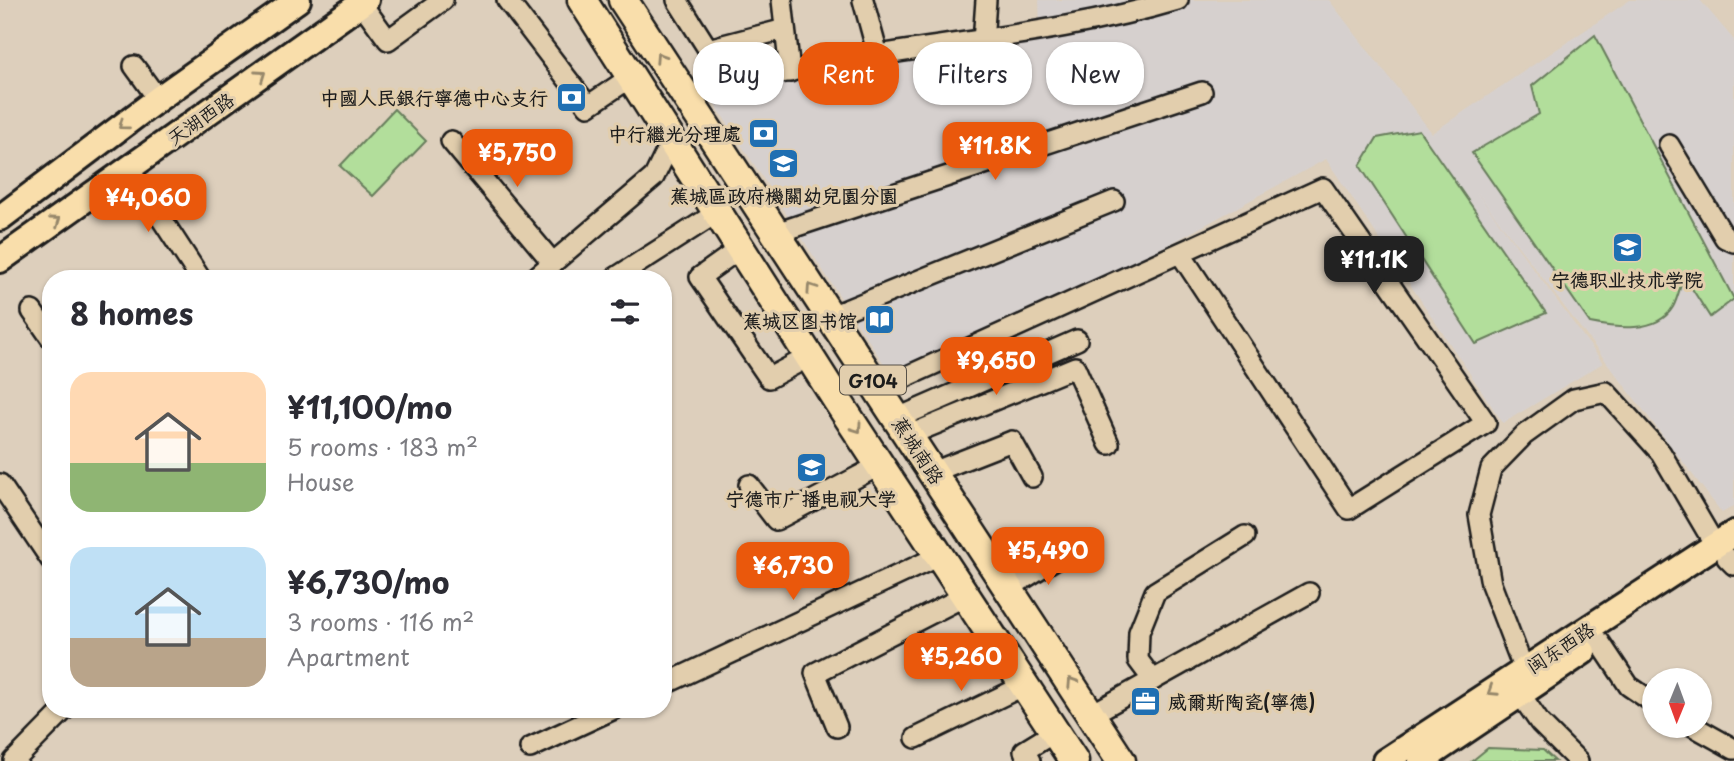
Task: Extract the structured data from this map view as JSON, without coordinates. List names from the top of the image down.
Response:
{
  "streets": {
    "highway": ["G104", "蕉城南路"],
    "main road": ["天湖西路", "闽东西路"]
  },
  "places": {
    "bank": ["中國人民銀行寧德中心支行", "中行繼光分理處"],
    "school or university": ["蕉城區政府機關幼兒園分園", "宁德职业技术学院", "宁德市广播电视大学"],
    "library": ["蕉城区图书馆"],
    "office": ["威爾斯陶瓷(寧德)"]
  },
  "north": "bottom",
  "page": {
    "chip": [
      "Buy",
      "Rent",
      "Filters",
      "New"
    ],
    "price": [
      "¥11.8K",
      "¥5,750",
      "¥4,060",
      "¥11.1K",
      "¥9,650",
      "¥5,490",
      "¥6,730",
      "¥5,260"
    ],
    "heading": "8 homes",
    "list": [
      {
        "name": "¥11,100/mo",
        "note": "5 rooms · 183 m² · House"
      },
      {
        "name": "¥6,730/mo",
        "note": "3 rooms · 116 m² · Apartment"
      }
    ]
  }
}
